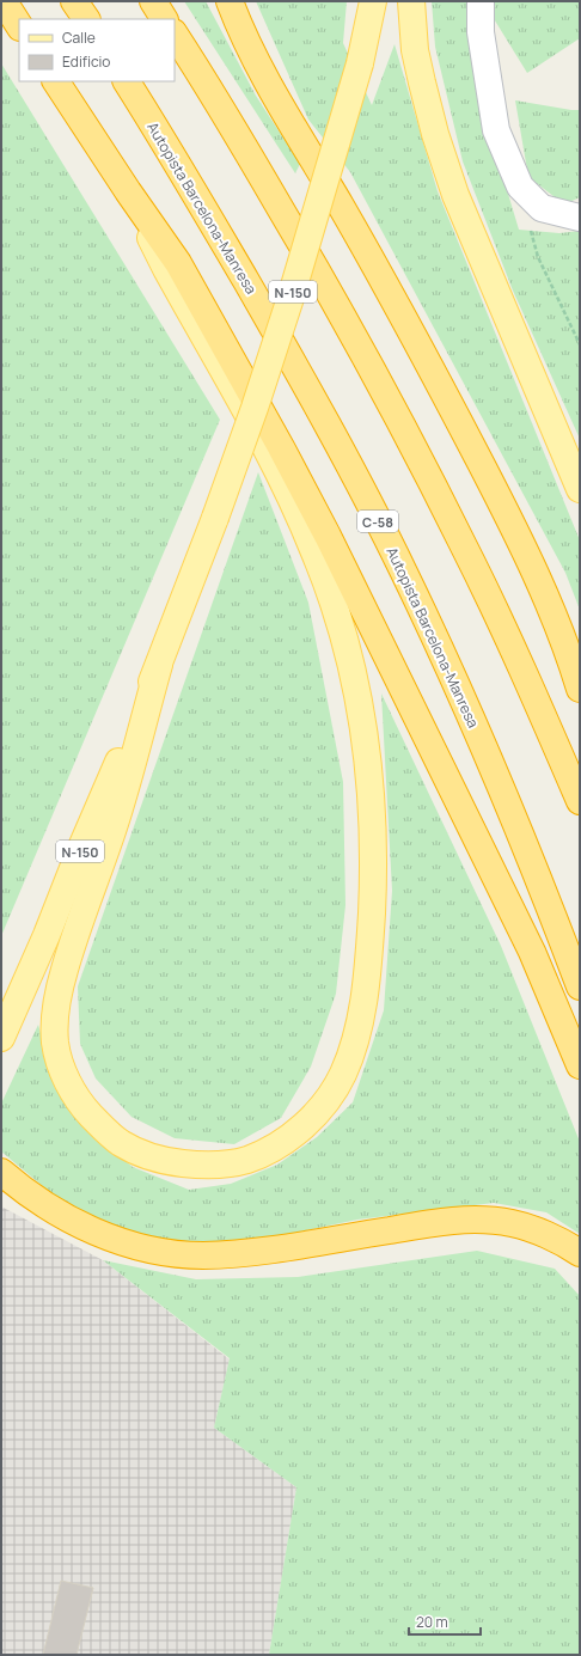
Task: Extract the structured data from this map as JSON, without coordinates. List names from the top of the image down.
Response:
{
  "streets": {
    "highway": ["Autopista Barcelona-Manresa", "C-58"],
    "main road": ["N-150"]
  },
  "legend": ["Calle", "Edificio"],
  "scale_bar": "20 m"
}
